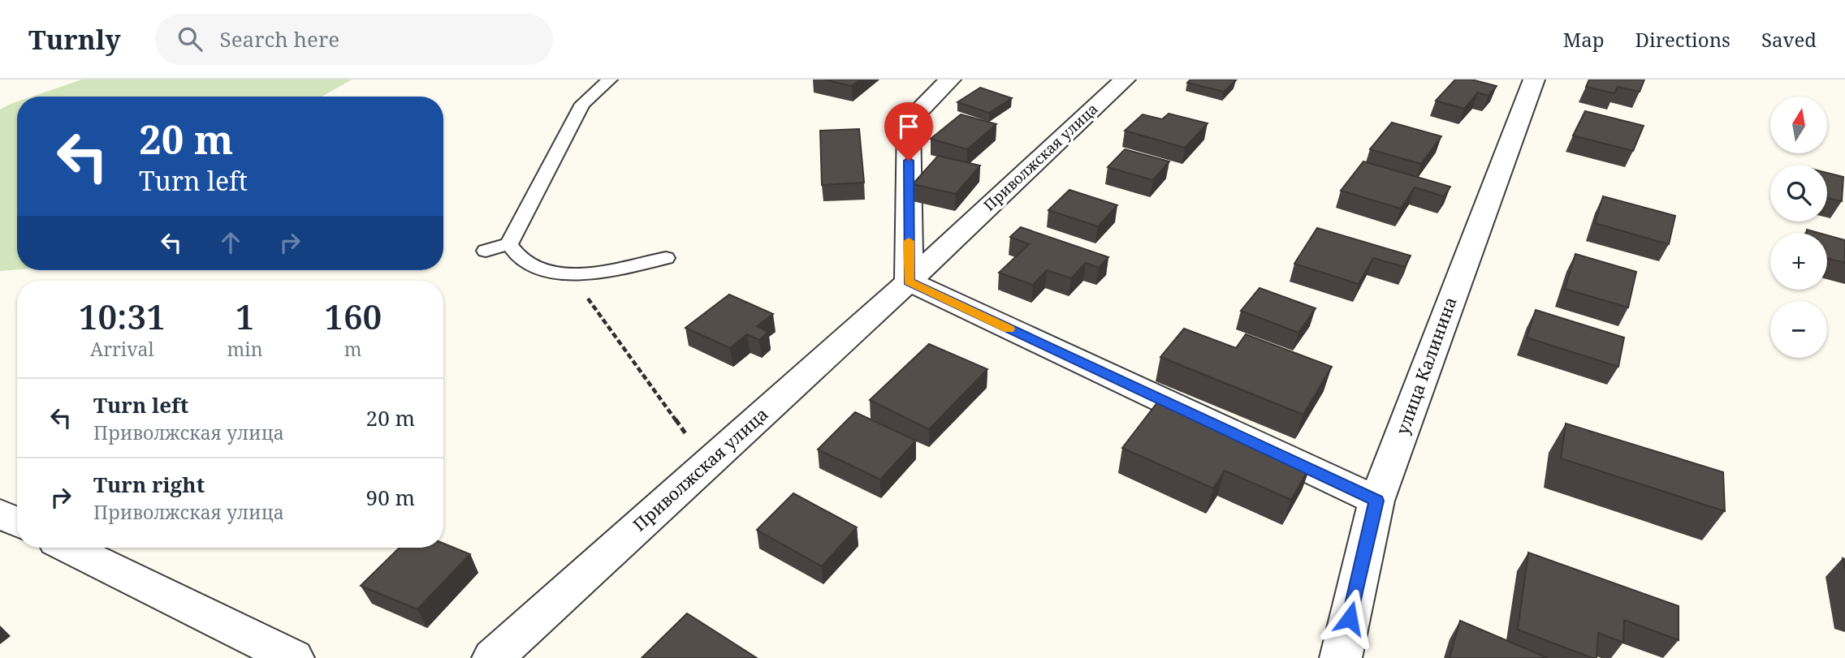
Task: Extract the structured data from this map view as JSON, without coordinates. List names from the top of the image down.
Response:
{
  "streets": {
    "street": ["Приволжская улица", "улица Калинина"]
  },
  "north": "top",
  "page": {
    "header": "Turnly",
    "search": "Search here",
    "nav": ["Map", "Directions", "Saved"],
    "map_buttons": ["+", "−"],
    "turn": ["20 m", "Turn left"],
    "eta": [
      "10:31",
      "Arrival",
      "1",
      "min",
      "160",
      "m"
    ],
    "list": [
      {
        "name": "Turn left",
        "note": "Приволжская улица",
        "value": "20 m"
      },
      {
        "name": "Turn right",
        "note": "Приволжская улица",
        "value": "90 m"
      }
    ]
  }
}
